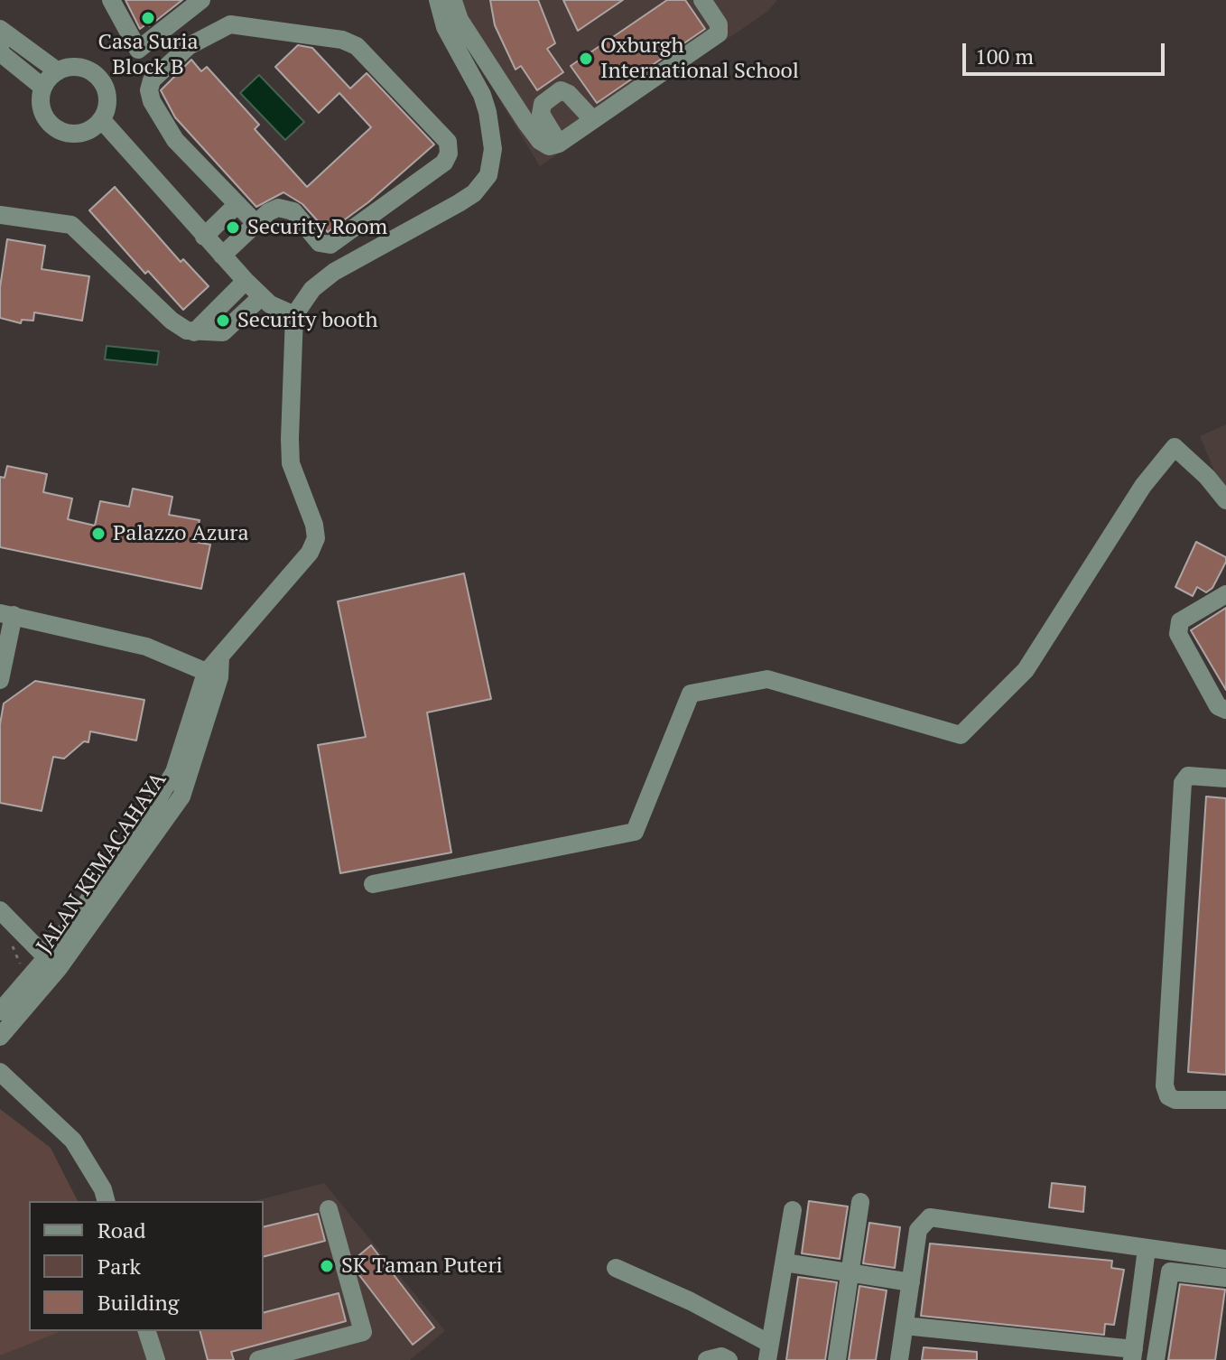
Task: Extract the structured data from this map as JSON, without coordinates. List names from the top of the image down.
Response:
{
  "streets": {
    "street": ["JALAN KEMACAHAYA"]
  },
  "places": [
    "Casa Suria Block B",
    "Oxburgh International School",
    "Security Room",
    "Security booth",
    "Palazzo Azura",
    "SK Taman Puteri"
  ],
  "legend": ["Road", "Park", "Building"],
  "scale_bar": "100 m"
}
